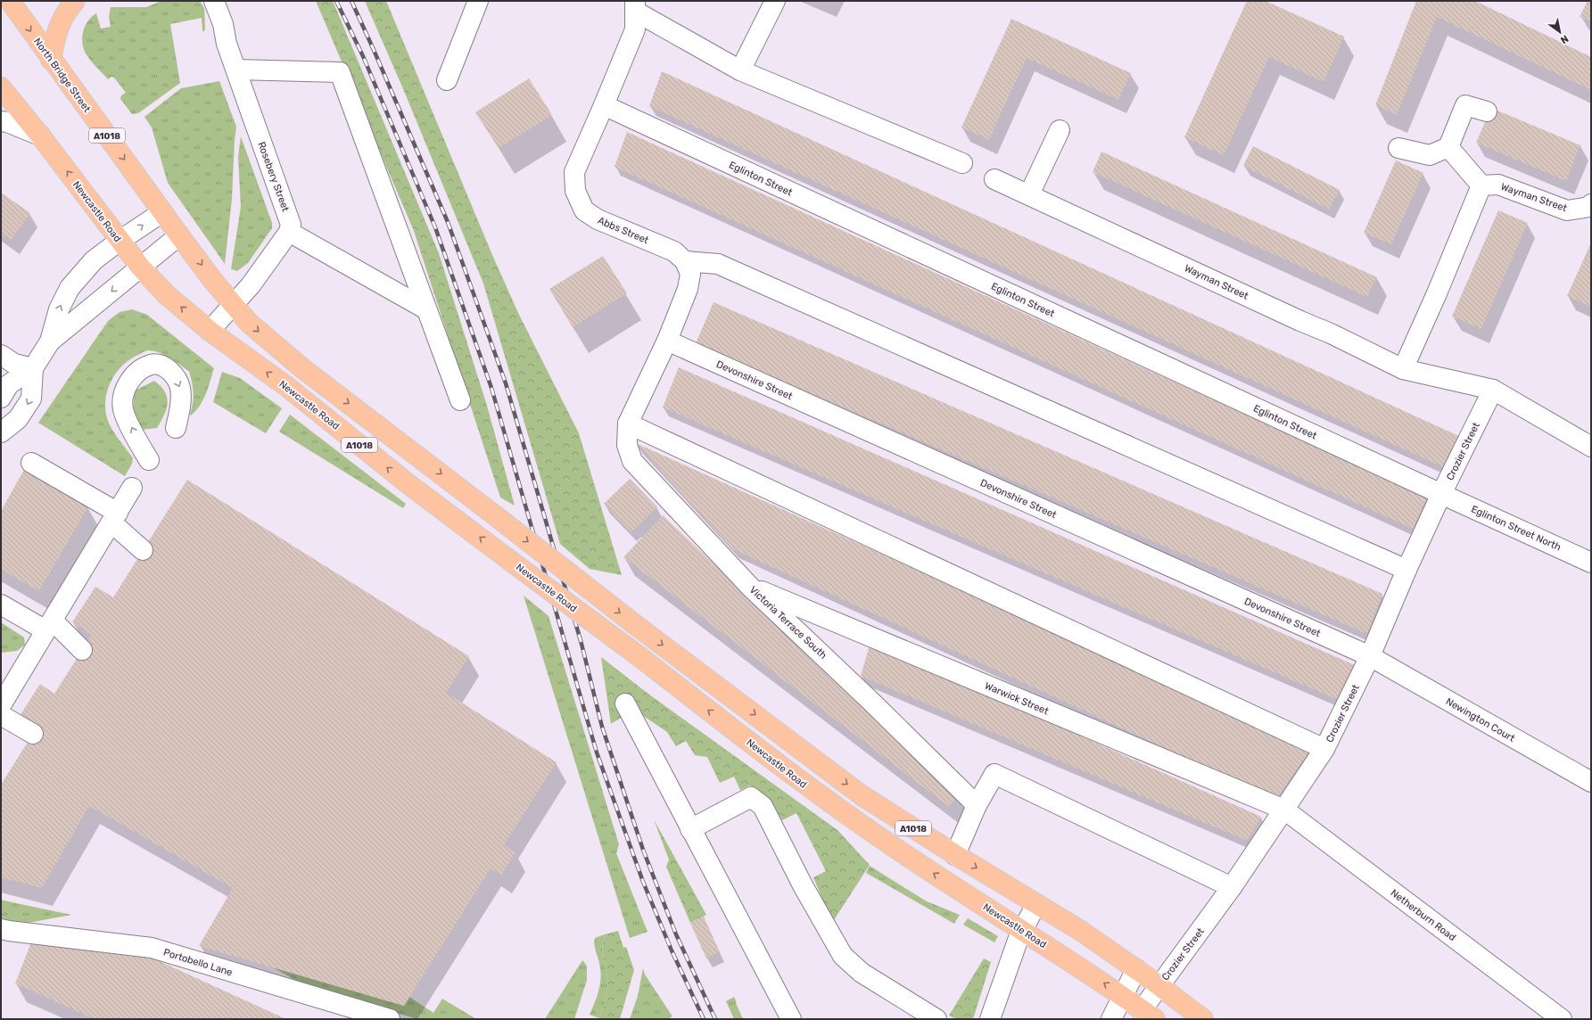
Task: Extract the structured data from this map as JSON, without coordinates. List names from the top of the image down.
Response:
{
  "streets": {
    "highway": ["North Bridge Street", "A1018", "Newcastle Road"],
    "street": [
      "Rosebery Street",
      "Eglinton Street",
      "Wayman Street",
      "Abbs Street",
      "Devonshire Street",
      "Crozier Street",
      "Eglinton Street North",
      "Victoria Terrace South",
      "Warwick Street",
      "Newington Court",
      "Netherburn Road",
      "Portobello Lane"
    ]
  },
  "crossings": [
    ["North Bridge Street", "A1018"],
    ["A1018", "Crozier Street"],
    ["Eglinton Street", "Abbs Street"],
    ["Eglinton Street", "Crozier Street"],
    ["Eglinton Street", "Eglinton Street North"],
    ["Wayman Street", "Crozier Street"],
    ["Newcastle Road", "Crozier Street"],
    ["Devonshire Street", "Crozier Street"],
    ["Devonshire Street", "Newington Court"],
    ["Crozier Street", "Eglinton Street North"],
    ["Crozier Street", "Warwick Street"],
    ["Crozier Street", "Newington Court"],
    ["Crozier Street", "Netherburn Road"],
    ["Victoria Terrace South", "Warwick Street"],
    ["Warwick Street", "Netherburn Road"]
  ],
  "one_way": ["North Bridge Street"],
  "north": "bottom right"
}
